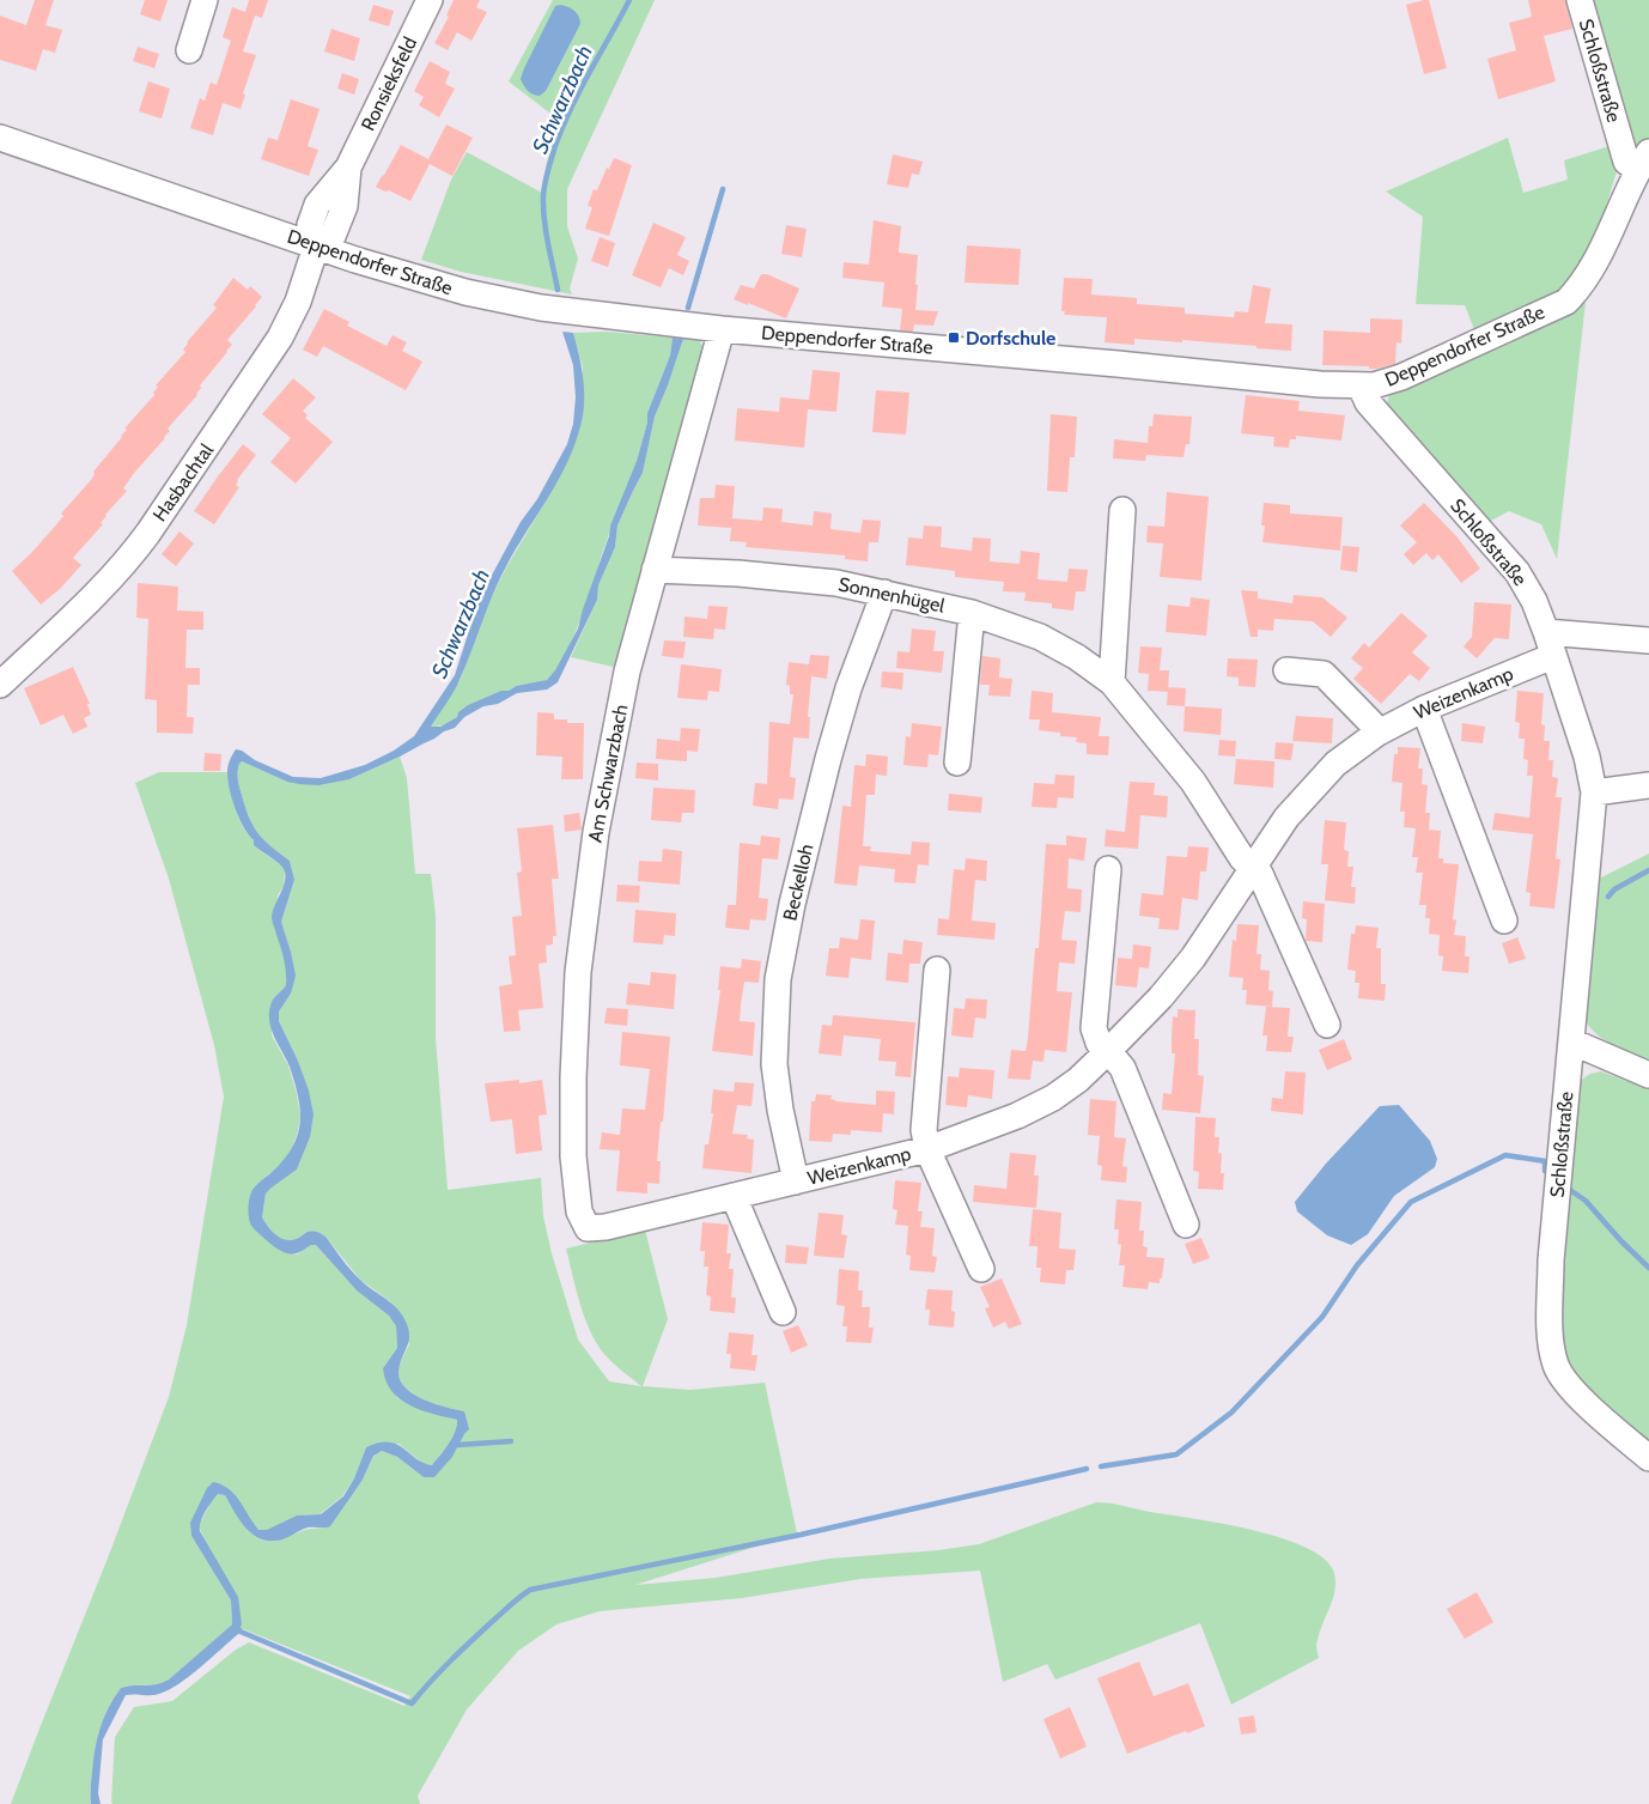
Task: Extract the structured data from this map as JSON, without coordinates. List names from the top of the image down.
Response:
{
  "streets": {
    "street": [
      "Schloßstraße",
      "Ronsieksfeld",
      "Deppendorfer Straße",
      "Hasbachtal",
      "Sonnenhügel",
      "Weizenkamp",
      "Am Schwarzbach",
      "Beckelloh"
    ]
  },
  "crossings": [
    ["Schloßstraße", "Deppendorfer Straße"],
    ["Schloßstraße", "Weizenkamp"],
    ["Ronsieksfeld", "Deppendorfer Straße"],
    ["Ronsieksfeld", "Hasbachtal"],
    ["Deppendorfer Straße", "Hasbachtal"],
    ["Deppendorfer Straße", "Am Schwarzbach"],
    ["Sonnenhügel", "Weizenkamp"],
    ["Sonnenhügel", "Am Schwarzbach"],
    ["Sonnenhügel", "Beckelloh"],
    ["Weizenkamp", "Am Schwarzbach"],
    ["Weizenkamp", "Beckelloh"]
  ],
  "water": ["Schwarzbach"],
  "places": {
    "transit": ["Dorfschule"]
  }
}
